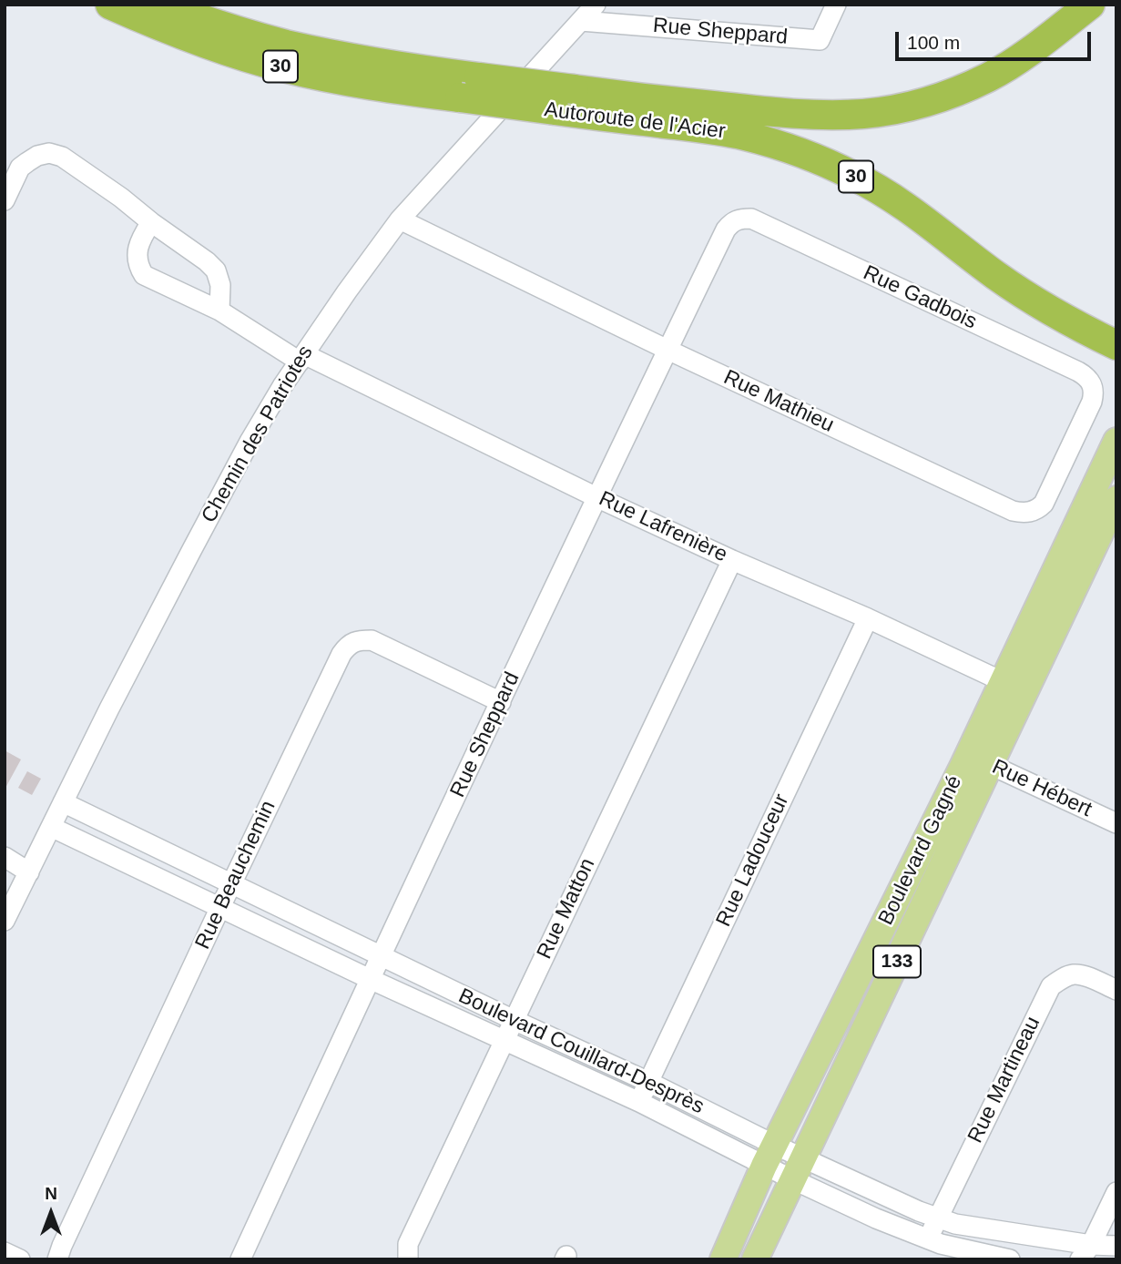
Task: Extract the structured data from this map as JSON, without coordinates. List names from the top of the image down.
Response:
{
  "streets": {
    "highway": ["30", "Autoroute de l'Acier"],
    "main road": ["Boulevard Gagné", "133"],
    "street": [
      "Rue Sheppard",
      "Rue Gadbois",
      "Rue Mathieu",
      "Chemin des Patriotes",
      "Rue Lafrenière",
      "Rue Hébert",
      "Rue Ladouceur",
      "Rue Beauchemin",
      "Rue Matton",
      "Boulevard Couillard-Desprès",
      "Rue Martineau"
    ]
  },
  "crossings": [
    ["Rue Sheppard", "Rue Gadbois"],
    ["Rue Sheppard", "Rue Mathieu"],
    ["Rue Sheppard", "Chemin des Patriotes"],
    ["Rue Sheppard", "Rue Lafrenière"],
    ["Rue Sheppard", "Rue Beauchemin"],
    ["Rue Sheppard", "Boulevard Couillard-Desprès"],
    ["Rue Gadbois", "Rue Mathieu"],
    ["Rue Mathieu", "Chemin des Patriotes"],
    ["Chemin des Patriotes", "Rue Lafrenière"],
    ["Chemin des Patriotes", "Boulevard Couillard-Desprès"],
    ["Rue Lafrenière", "Boulevard Gagné"],
    ["Rue Lafrenière", "Rue Ladouceur"],
    ["Rue Lafrenière", "Rue Matton"],
    ["Rue Hébert", "Boulevard Gagné"],
    ["Boulevard Gagné", "Boulevard Couillard-Desprès"],
    ["Rue Ladouceur", "Boulevard Couillard-Desprès"],
    ["Rue Beauchemin", "Boulevard Couillard-Desprès"],
    ["Rue Matton", "Boulevard Couillard-Desprès"],
    ["Boulevard Couillard-Desprès", "Rue Martineau"]
  ],
  "scale_bar": "100 m",
  "north": "top"
}
